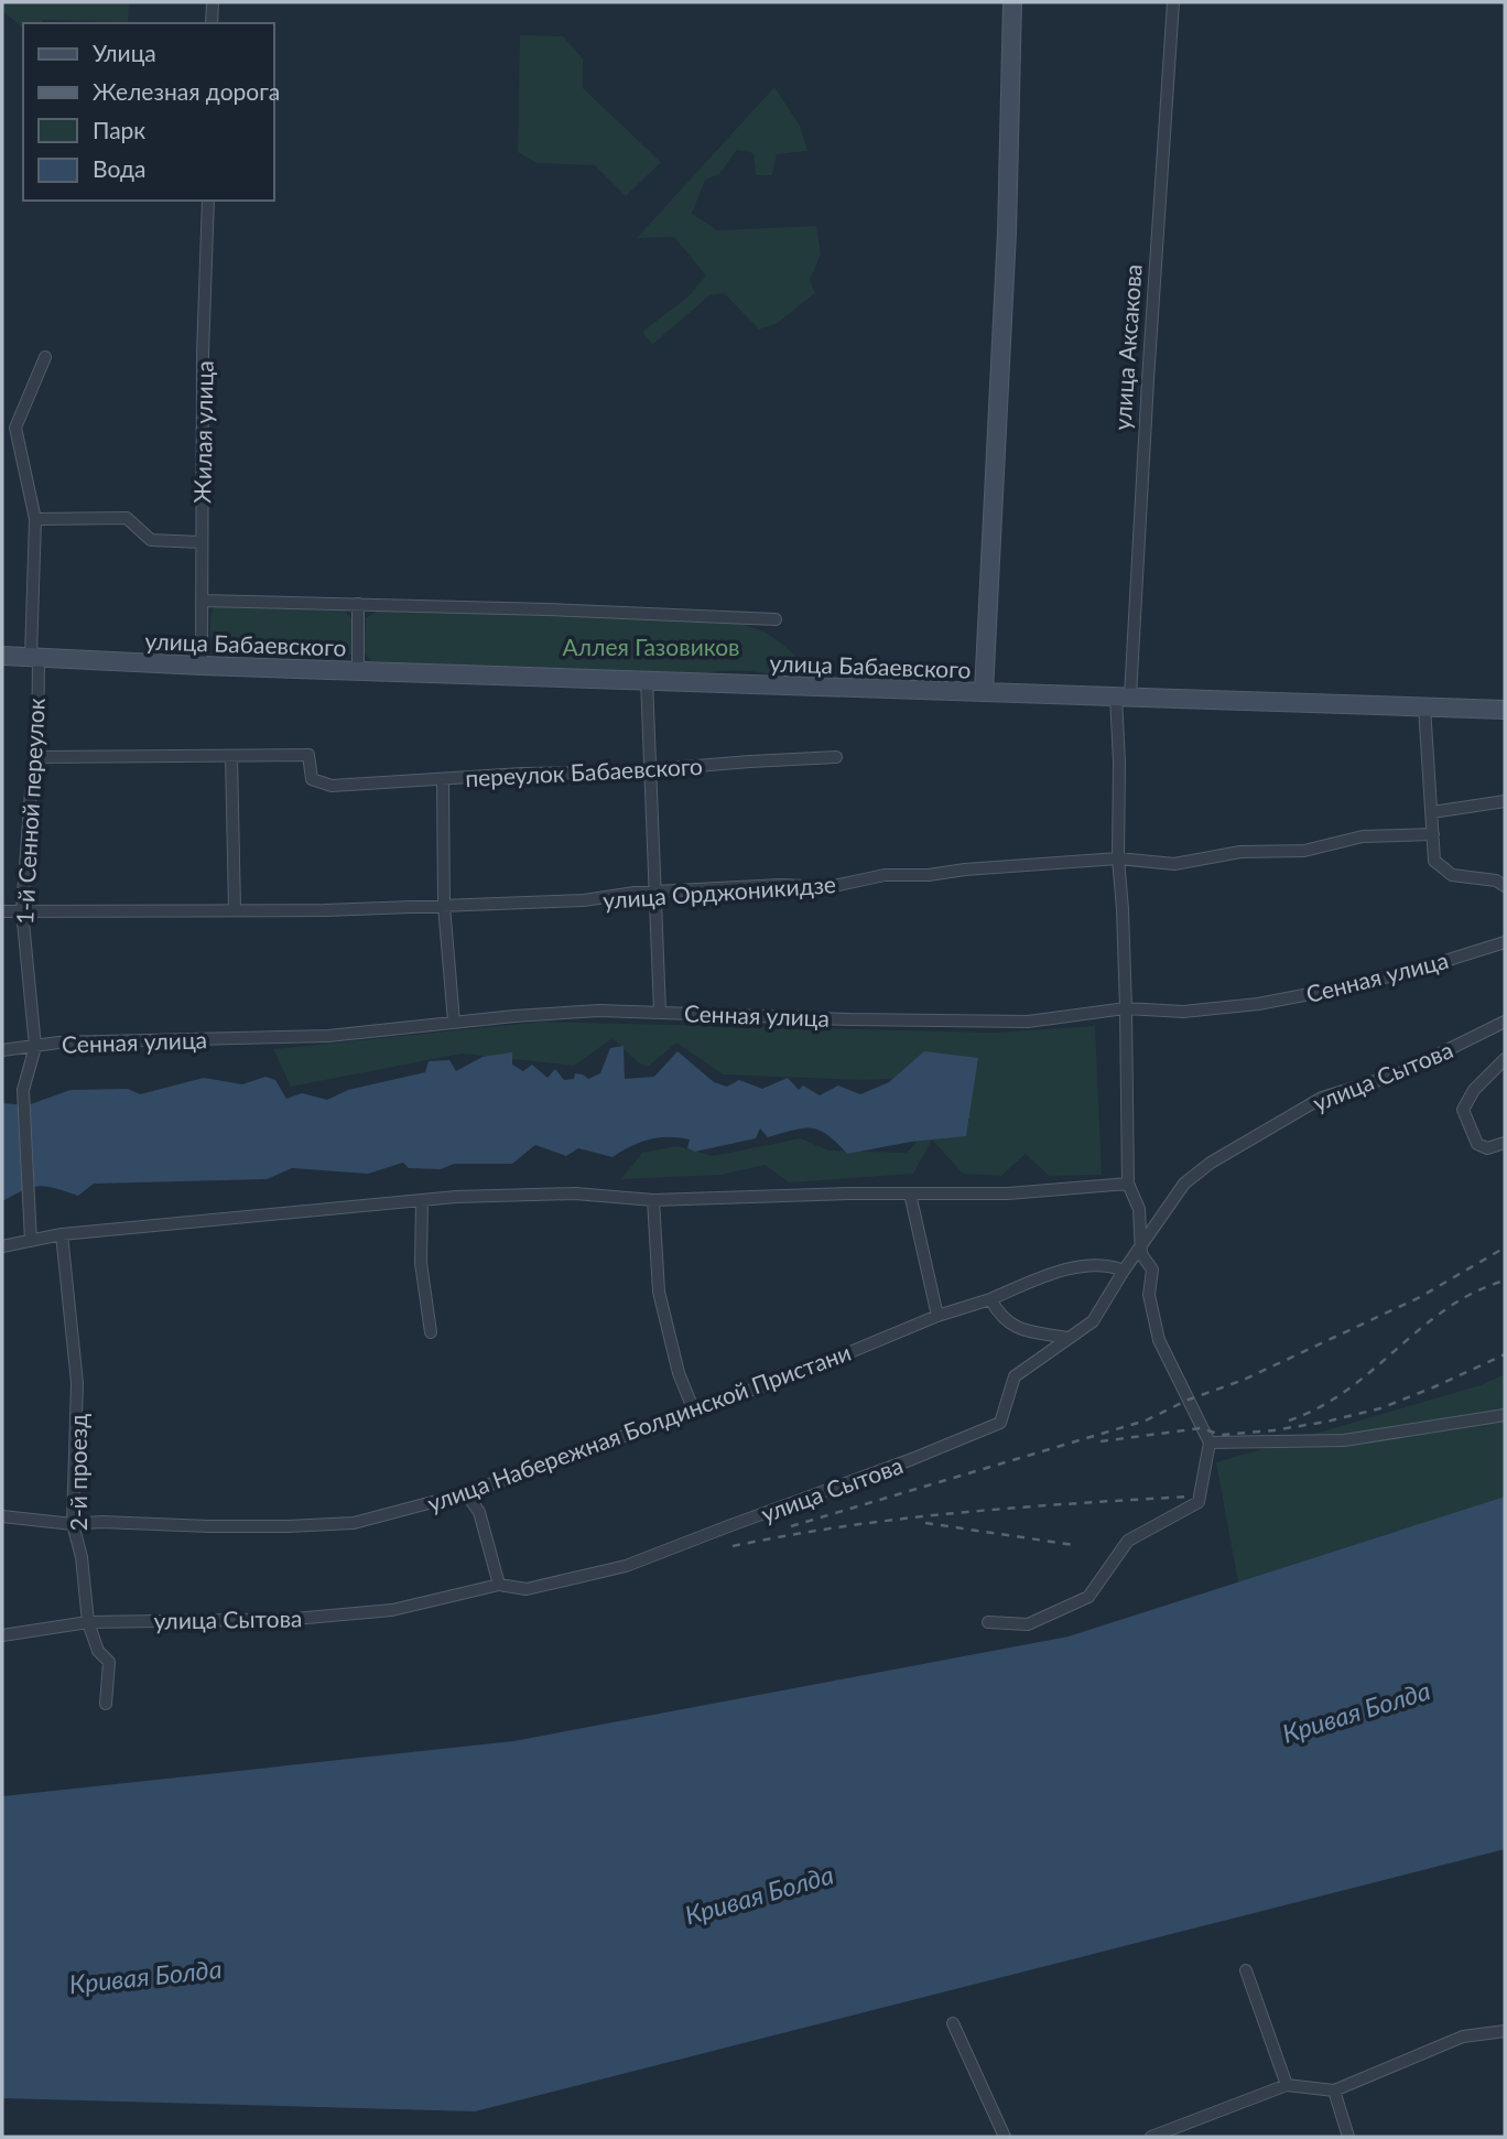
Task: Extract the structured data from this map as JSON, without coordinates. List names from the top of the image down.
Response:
{
  "streets": {
    "main road": ["улица Бабаевского"],
    "street": [
      "улица Аксакова",
      "Жилая улица",
      "переулок Бабаевского",
      "1-й Сенной переулок",
      "улица Орджоникидзе",
      "Сенная улица",
      "улица Сытова",
      "улица Набережная Болдинской Пристани",
      "2-й проезд"
    ]
  },
  "crossings": [
    ["улица Аксакова", "улица Бабаевского"],
    ["улица Аксакова", "улица Орджоникидзе"],
    ["улица Аксакова", "Сенная улица"],
    ["улица Аксакова", "улица Сытова"],
    ["Жилая улица", "улица Бабаевского"],
    ["улица Бабаевского", "1-й Сенной переулок"],
    ["1-й Сенной переулок", "улица Орджоникидзе"],
    ["1-й Сенной переулок", "Сенная улица"],
    ["улица Сытова", "улица Набережная Болдинской Пристани"],
    ["улица Сытова", "2-й проезд"],
    ["улица Набережная Болдинской Пристани", "2-й проезд"]
  ],
  "water": ["Кривая Болда"],
  "parks": ["Аллея Газовиков"],
  "legend": [
    "Улица",
    "Железная дорога",
    "Парк",
    "Вода"
  ]
}
